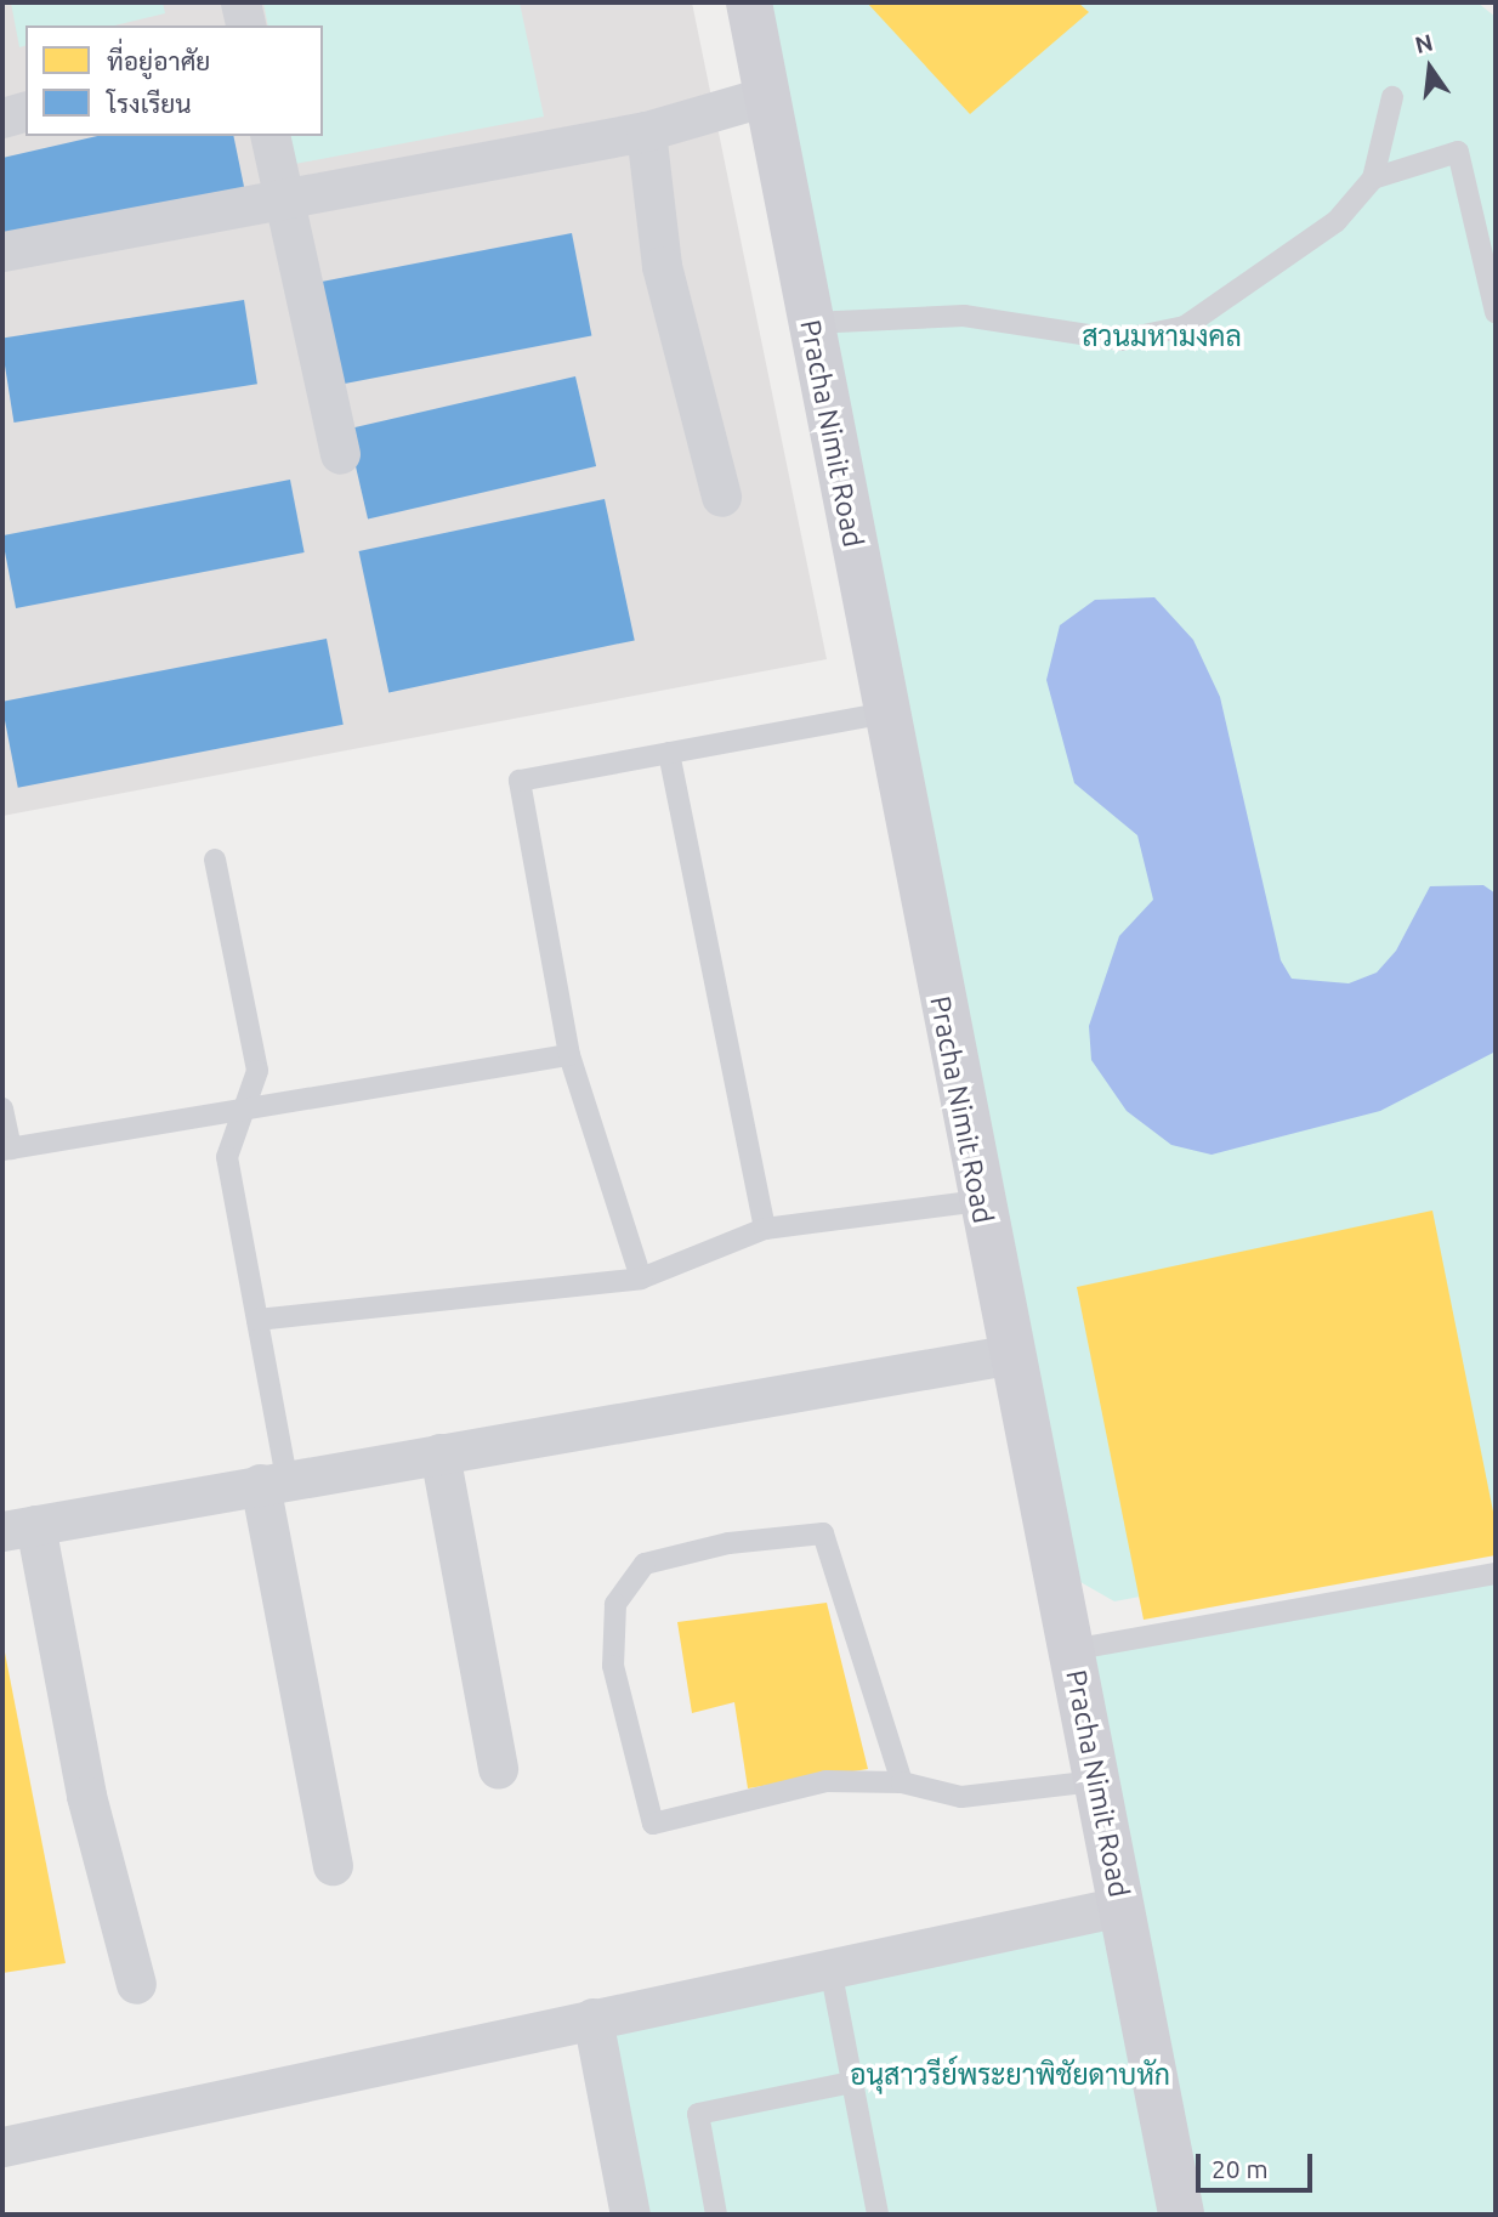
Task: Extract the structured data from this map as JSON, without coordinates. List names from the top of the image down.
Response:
{
  "streets": {
    "main road": ["Pracha Nimit Road"]
  },
  "parks": ["สวนมหามงคล", "อนุสาวรีย์พระยาพิชัยดาบหัก"],
  "legend": ["ที่อยู่อาศัย", "โรงเรียน"],
  "scale_bar": "20 m",
  "north": "top"
}
